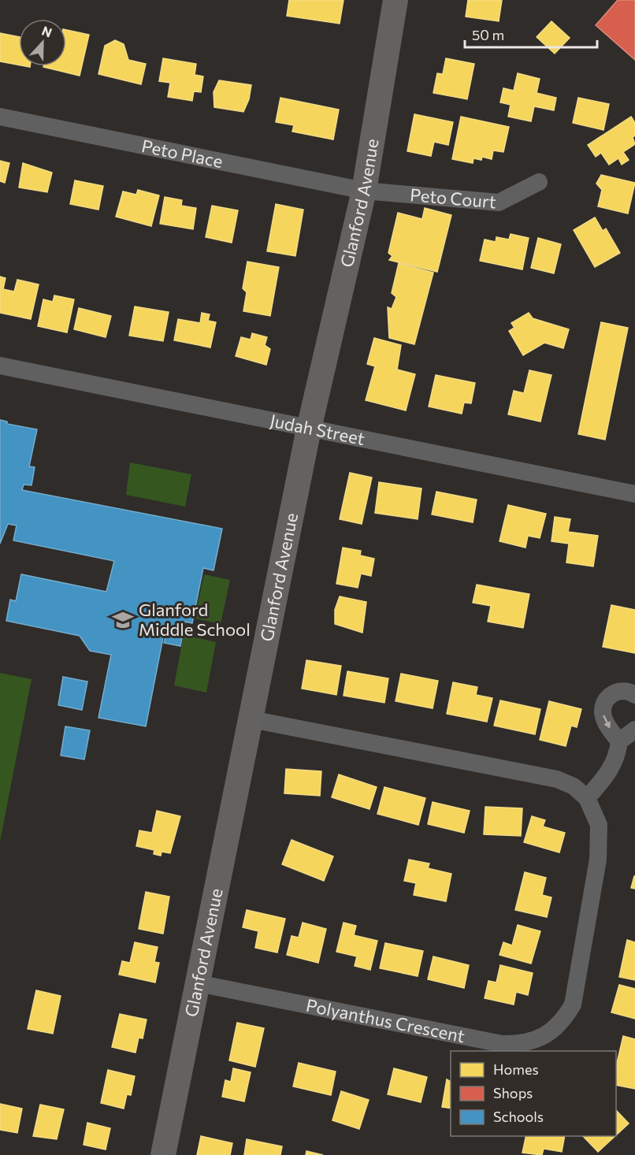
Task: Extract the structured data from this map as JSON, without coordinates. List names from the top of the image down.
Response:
{
  "streets": {
    "main road": ["Glanford Avenue"],
    "street": [
      "Peto Place",
      "Peto Court",
      "Judah Street",
      "Polyanthus Crescent"
    ]
  },
  "crossings": [
    ["Peto Place", "Peto Court"],
    ["Peto Place", "Glanford Avenue"],
    ["Peto Court", "Glanford Avenue"],
    ["Glanford Avenue", "Judah Street"],
    ["Glanford Avenue", "Polyanthus Crescent"]
  ],
  "places": {
    "school or university": ["Glanford Middle School"]
  },
  "legend": ["Homes", "Shops", "Schools"],
  "scale_bar": "50 m",
  "north": "top"
}
